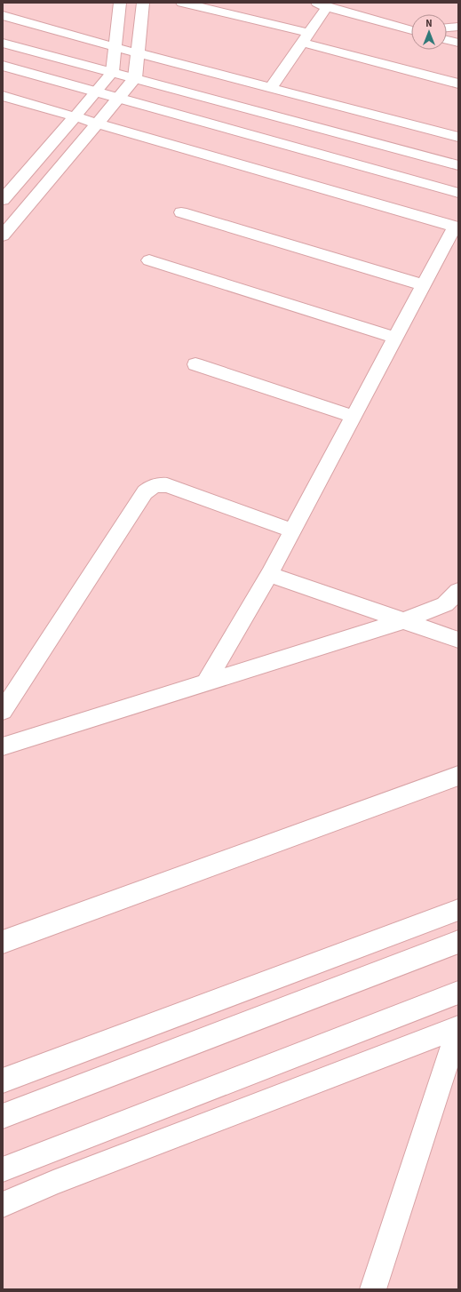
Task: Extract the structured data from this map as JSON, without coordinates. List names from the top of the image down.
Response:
{
  "north": "top"
}
